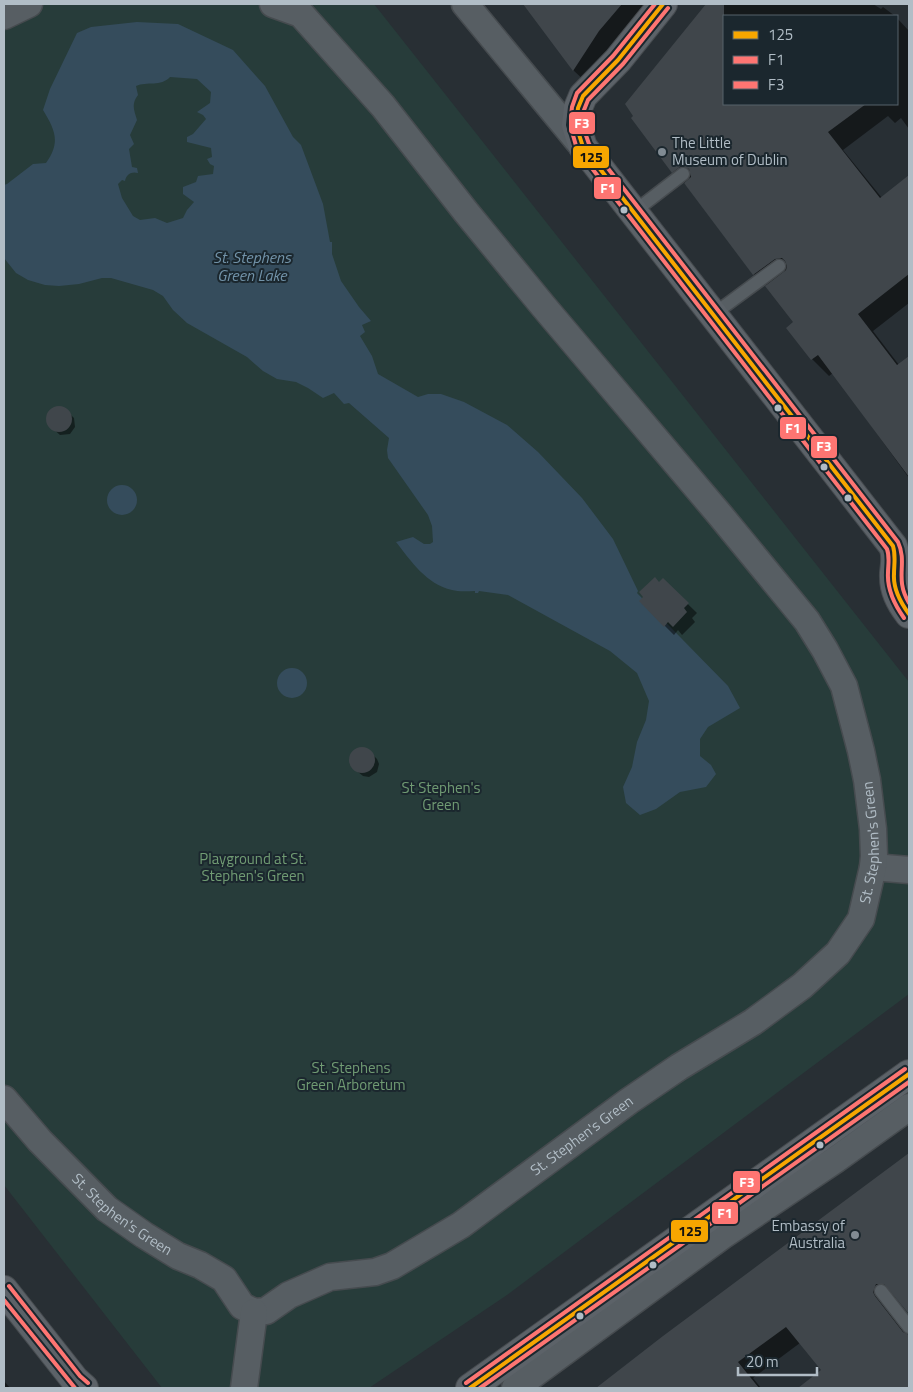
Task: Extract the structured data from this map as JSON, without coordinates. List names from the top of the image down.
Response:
{
  "streets": {
    "street": ["St. Stephen's Green"]
  },
  "water": ["St. Stephens Green Lake"],
  "parks": ["St Stephen's Green", "Playground at St. Stephen's Green", "St. Stephens Green Arboretum"],
  "places": ["The Little Museum of Dublin", "Embassy of Australia"],
  "lines": ["transit line 125", "transit line F1", "transit line F3"],
  "legend": ["125", "F1", "F3"],
  "scale_bar": "20 m"
}
